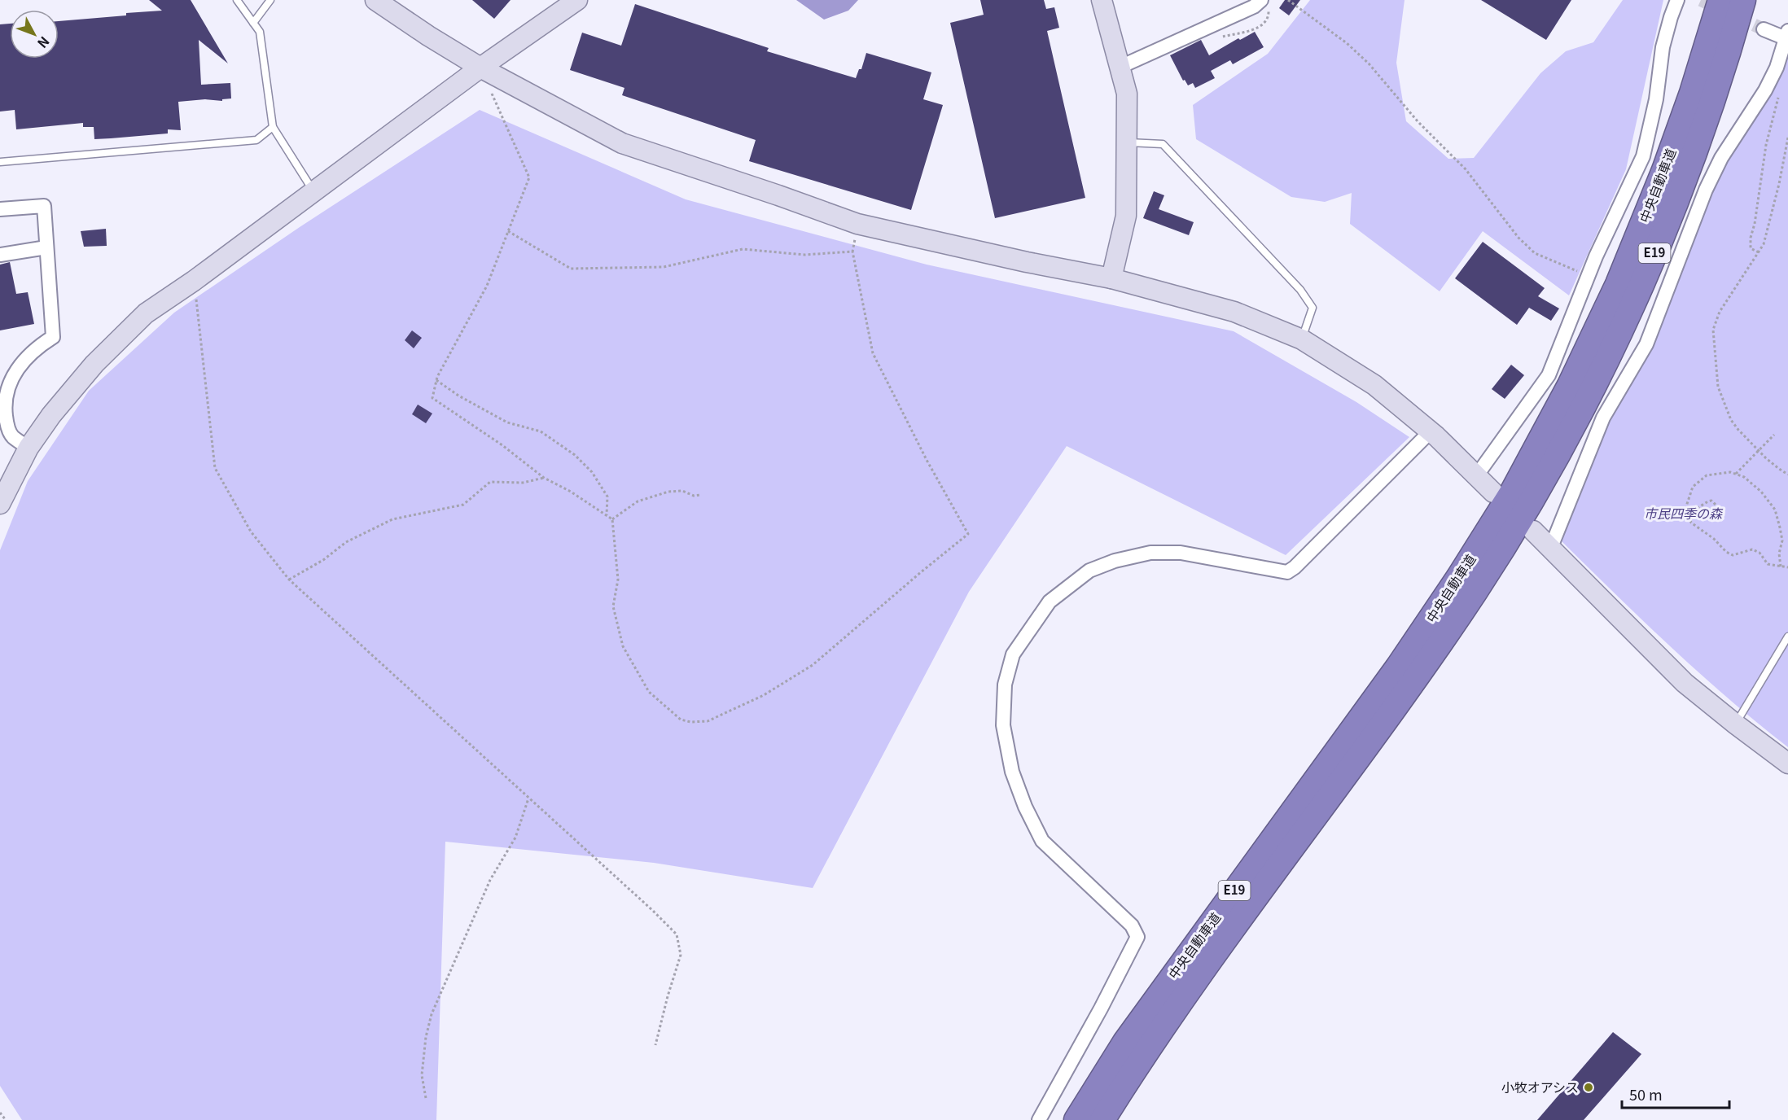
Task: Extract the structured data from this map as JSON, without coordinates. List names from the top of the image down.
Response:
{
  "streets": {
    "highway": ["中央自動車道", "E19"]
  },
  "parks": ["市民四季の森"],
  "places": ["小牧オアシス"],
  "scale_bar": "50 m",
  "north": "bottom right"
}
